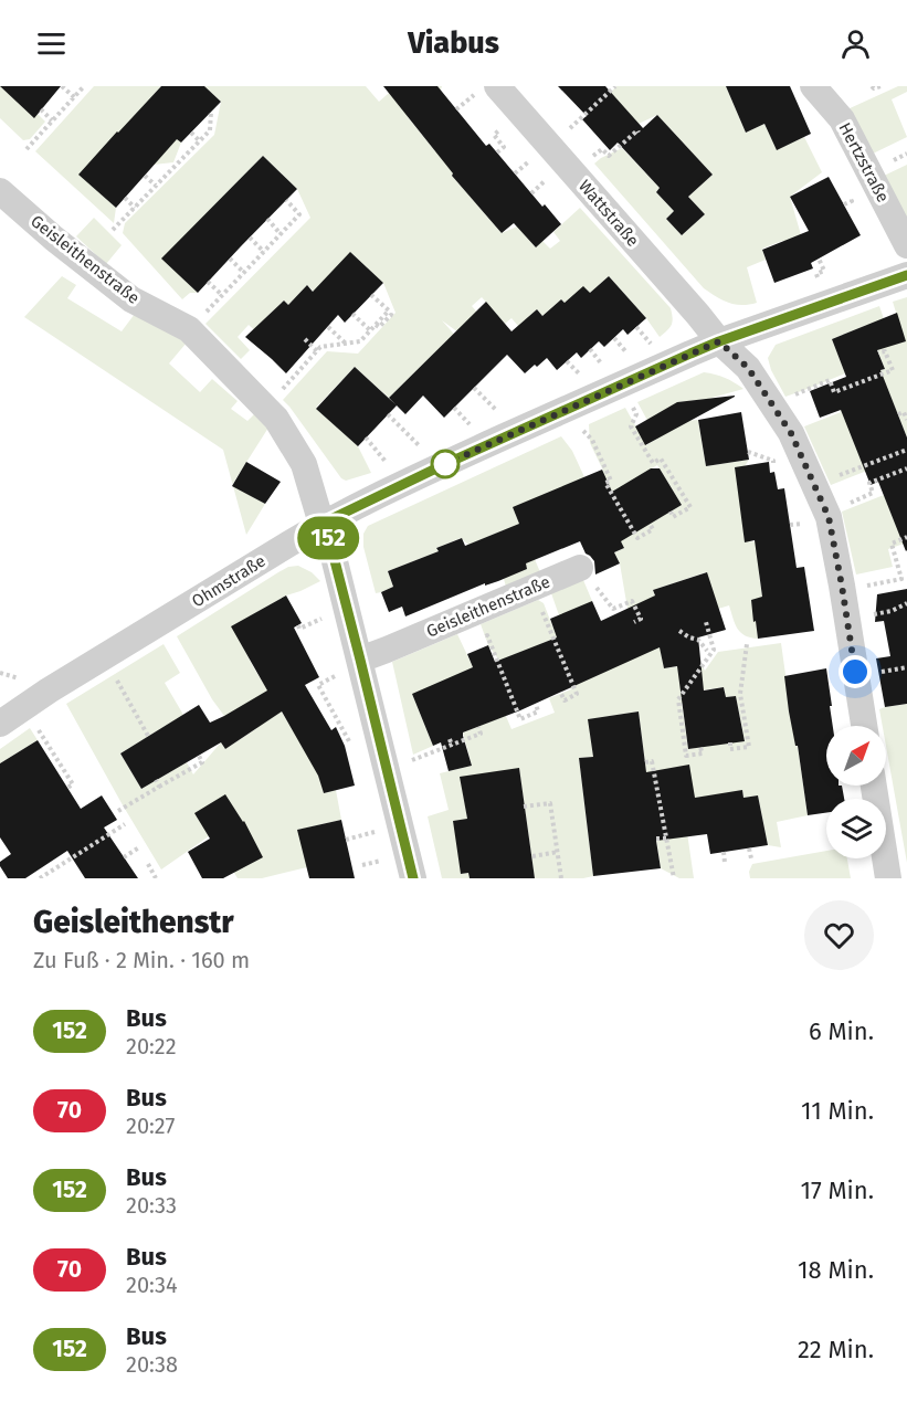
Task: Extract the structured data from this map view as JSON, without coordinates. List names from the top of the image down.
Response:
{
  "streets": {
    "street": [
      "Hertzstraße",
      "Wattstraße",
      "Geisleithenstraße",
      "Ohmstraße"
    ]
  },
  "crossings": [
    ["Wattstraße", "Ohmstraße"],
    ["Geisleithenstraße", "Ohmstraße"]
  ],
  "lines": ["bus line 152"],
  "north": "top right",
  "page": {
    "header": "Viabus",
    "on_map": "152",
    "heading": ["Geisleithenstr", "Zu Fuß · 2 Min. · 160 m"],
    "list": [
      {
        "mark": "152",
        "name": "Bus",
        "note": "20:22",
        "value": "6 Min."
      },
      {
        "mark": "70",
        "name": "Bus",
        "note": "20:27",
        "value": "11 Min."
      },
      {
        "mark": "152",
        "name": "Bus",
        "note": "20:33",
        "value": "17 Min."
      },
      {
        "mark": "70",
        "name": "Bus",
        "note": "20:34",
        "value": "18 Min."
      },
      {
        "mark": "152",
        "name": "Bus",
        "note": "20:38",
        "value": "22 Min."
      }
    ]
  }
}
